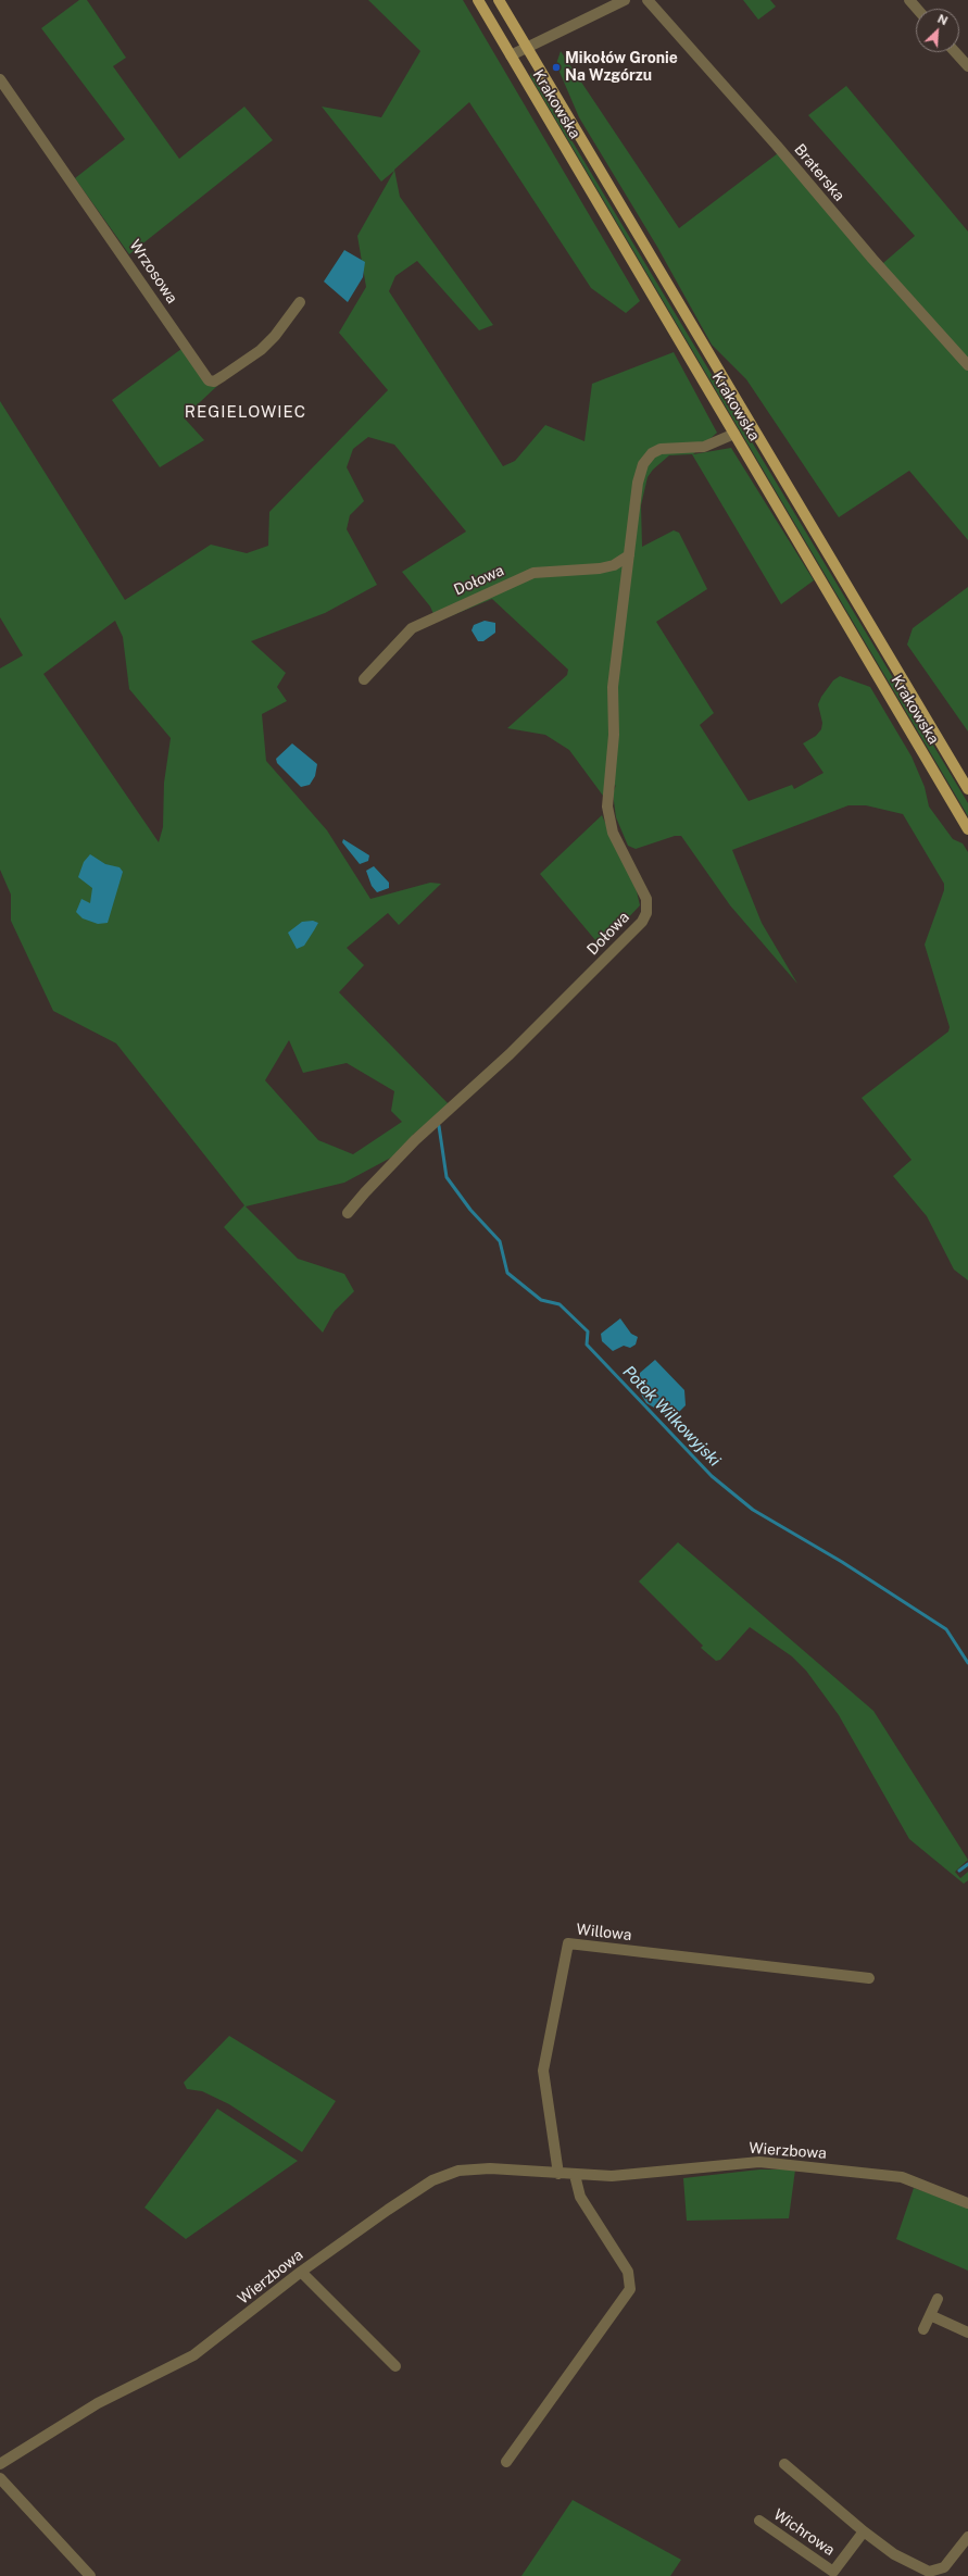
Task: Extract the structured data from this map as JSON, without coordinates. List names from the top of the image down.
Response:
{
  "streets": {
    "main road": ["Krakowska"],
    "street": [
      "Braterska",
      "Wrzosowa",
      "Dołowa",
      "Willowa",
      "Wierzbowa",
      "Wichrowa"
    ]
  },
  "crossings": [
    ["Krakowska", "Dołowa"],
    ["Willowa", "Wierzbowa"]
  ],
  "districts": ["REGIELOWIEC"],
  "water": ["Potok Wilkowyjski"],
  "places": ["Mikołów Gronie Na Wzgórzu"],
  "north": "top right"
}
